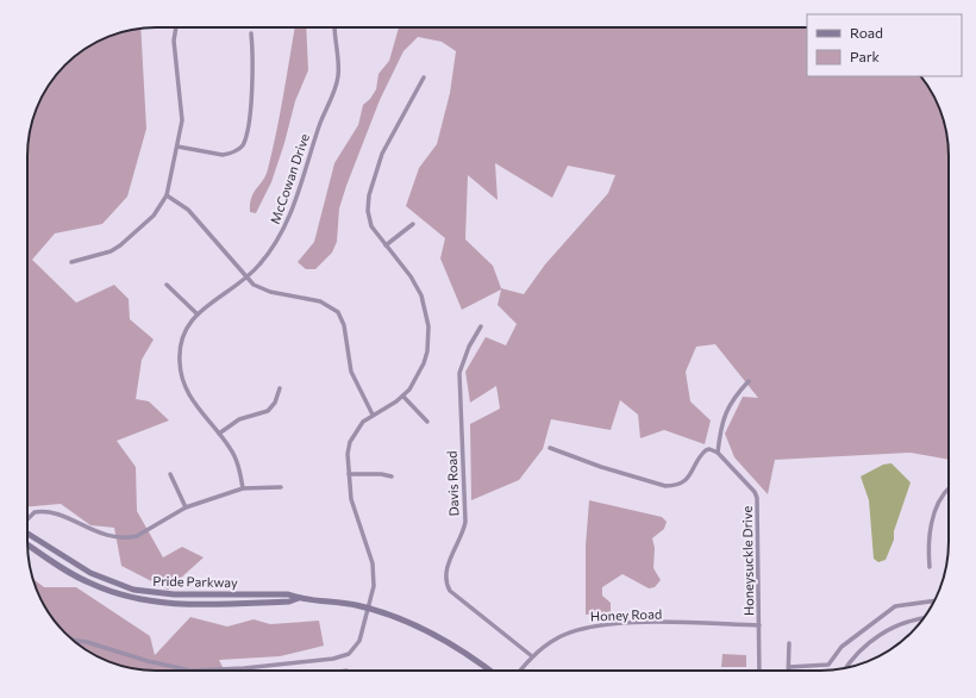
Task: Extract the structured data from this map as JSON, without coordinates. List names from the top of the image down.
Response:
{
  "streets": {
    "main road": ["Pride Parkway"],
    "street": [
      "McCowan Drive",
      "Davis Road",
      "Honeysuckle Drive",
      "Honey Road"
    ]
  },
  "crossings": [
    ["Davis Road", "Honey Road"],
    ["Honeysuckle Drive", "Honey Road"]
  ],
  "legend": ["Road", "Park"]
}
